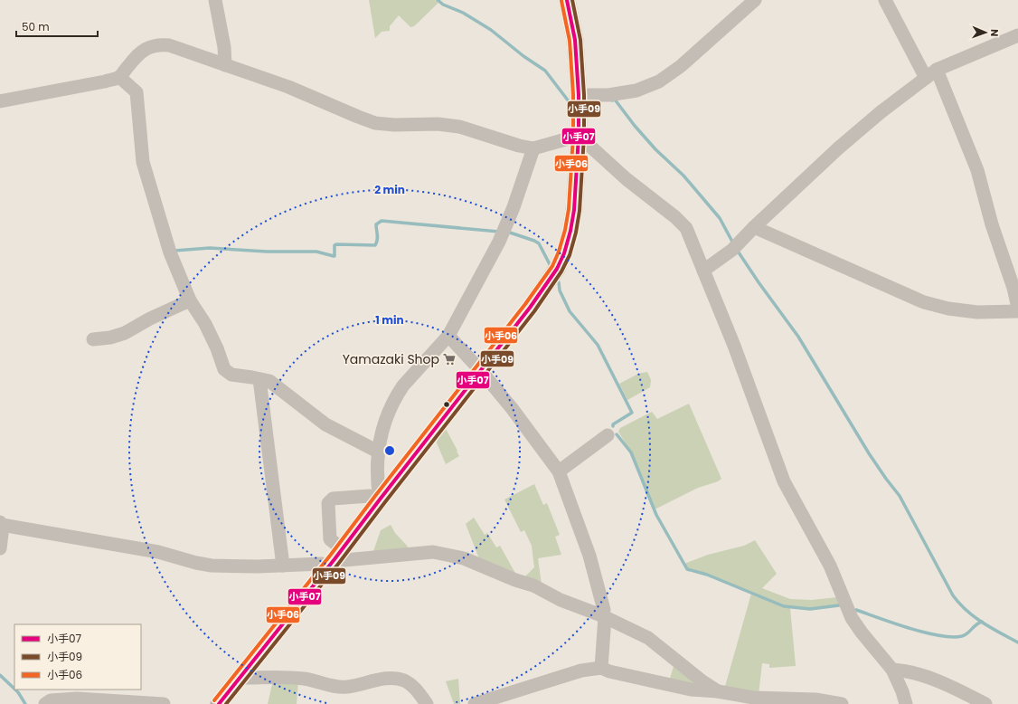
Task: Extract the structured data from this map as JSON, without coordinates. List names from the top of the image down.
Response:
{
  "places": {
    "supermarket": ["Yamazaki Shop"]
  },
  "lines": ["transit line 小手07", "transit line 小手09", "transit line 小手06"],
  "legend": ["小手07", "小手09", "小手06"],
  "scale_bar": "50 m",
  "north": "right",
  "rings": ["2 min", "1 min"]
}
